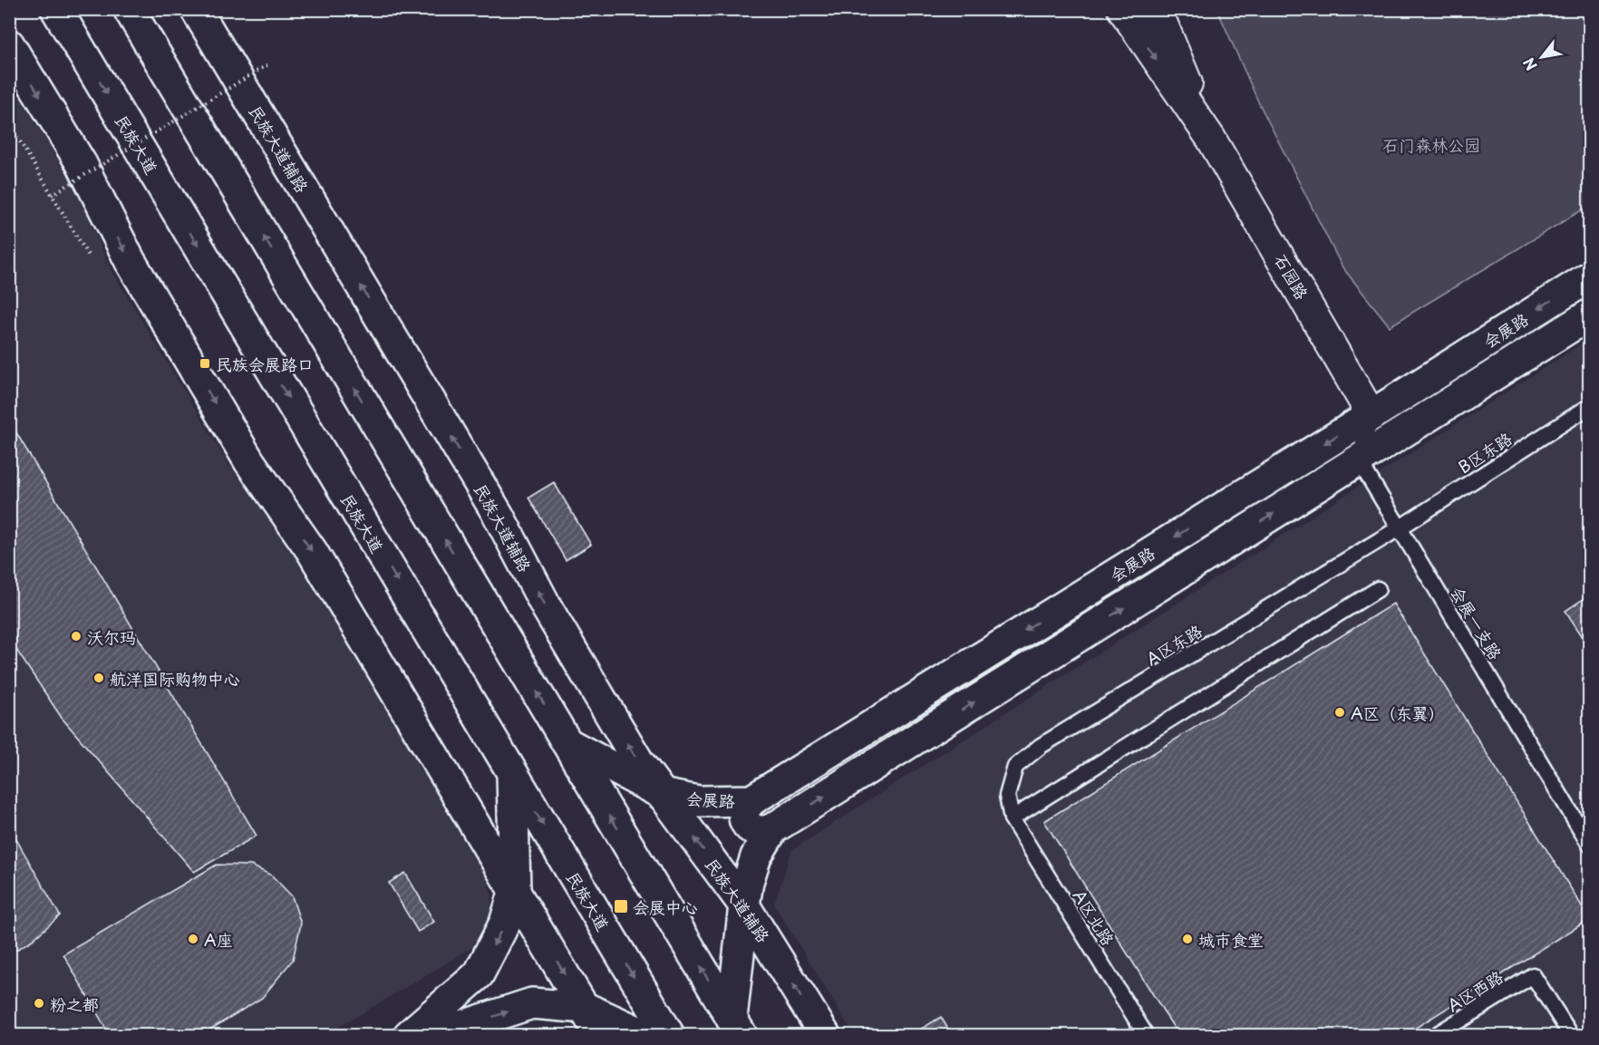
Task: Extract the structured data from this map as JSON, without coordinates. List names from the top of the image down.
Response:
{
  "streets": {
    "main road": ["民族大道", "民族大道辅路", "会展路"],
    "street": ["石园路"],
    "lane": [
      "B区东路",
      "会展一支路",
      "A区东路",
      "A区北路",
      "A区西路"
    ]
  },
  "crossings": [
    ["民族大道辅路", "会展路"],
    ["石园路", "会展路"],
    ["会展路", "会展一支路"],
    ["B区东路", "会展一支路"],
    ["B区东路", "A区东路"],
    ["会展一支路", "A区东路"],
    ["A区东路", "A区北路"]
  ],
  "parks": ["石门森林公园"],
  "places": {
    "transit": ["民族会展路口", "会展中心"],
    "other": [
      "沃尔玛",
      "航洋国际购物中心",
      "A区（东翼）",
      "A座",
      "城市食堂",
      "粉之都"
    ]
  },
  "north": "bottom left"
}
